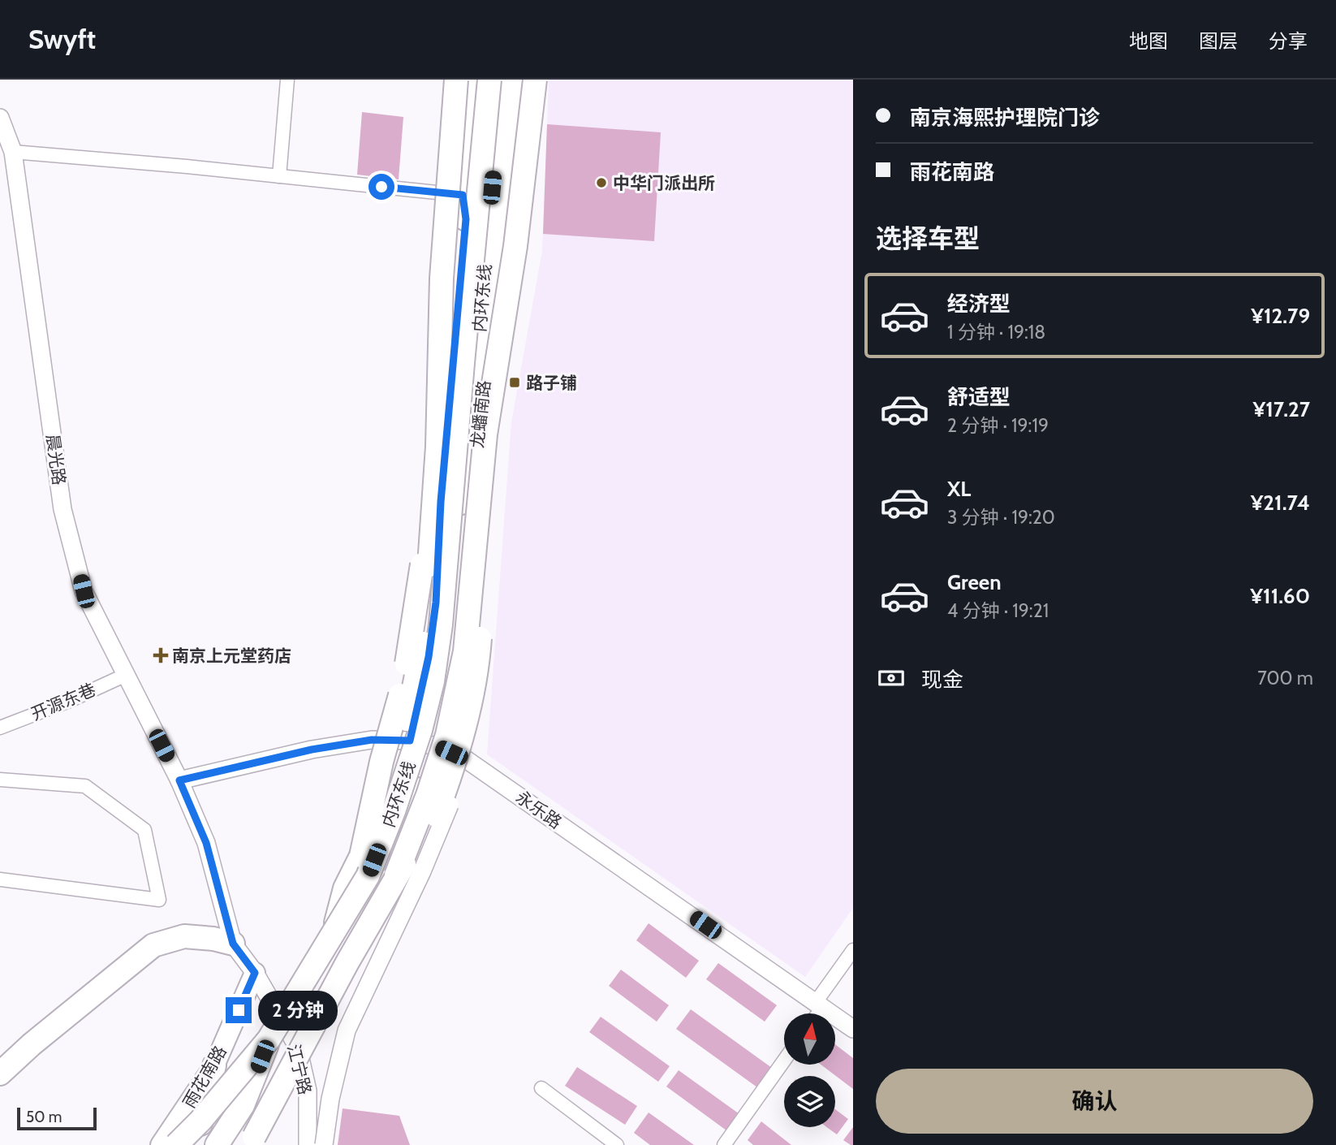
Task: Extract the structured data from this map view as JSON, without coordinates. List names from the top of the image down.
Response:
{
  "streets": {
    "highway": ["内环东线"],
    "main road": ["雨花南路"],
    "street": [
      "龙蟠南路",
      "晨光路",
      "开源东巷",
      "永乐路",
      "江宁路"
    ]
  },
  "crossings": [
    ["龙蟠南路", "永乐路"],
    ["晨光路", "开源东巷"],
    ["晨光路", "永乐路"],
    ["晨光路", "江宁路"],
    ["永乐路", "江宁路"],
    ["江宁路", "雨花南路"]
  ],
  "places": {
    "other": ["中华门派出所"],
    "transit": ["路子铺"],
    "health": ["南京上元堂药店"]
  },
  "scale_bar": "50 m",
  "north": "top",
  "page": {
    "header": "Swyft",
    "nav": ["地图", "图层", "分享"],
    "banner": ["南京海熙护理院门诊", "雨花南路"],
    "heading": "选择车型",
    "list": [
      {
        "name": "经济型",
        "note": "1 分钟 · 19:18",
        "value": "¥12.79"
      },
      {
        "name": "舒适型",
        "note": "2 分钟 · 19:19",
        "value": "¥17.27"
      },
      {
        "name": "XL",
        "note": "3 分钟 · 19:20",
        "value": "¥21.74"
      },
      {
        "name": "Green",
        "note": "4 分钟 · 19:21",
        "value": "¥11.60"
      }
    ],
    "pay": ["现金", "700 m"],
    "bubble": "2 分钟",
    "buttons": "确认",
    "scale": "50 m"
  }
}
